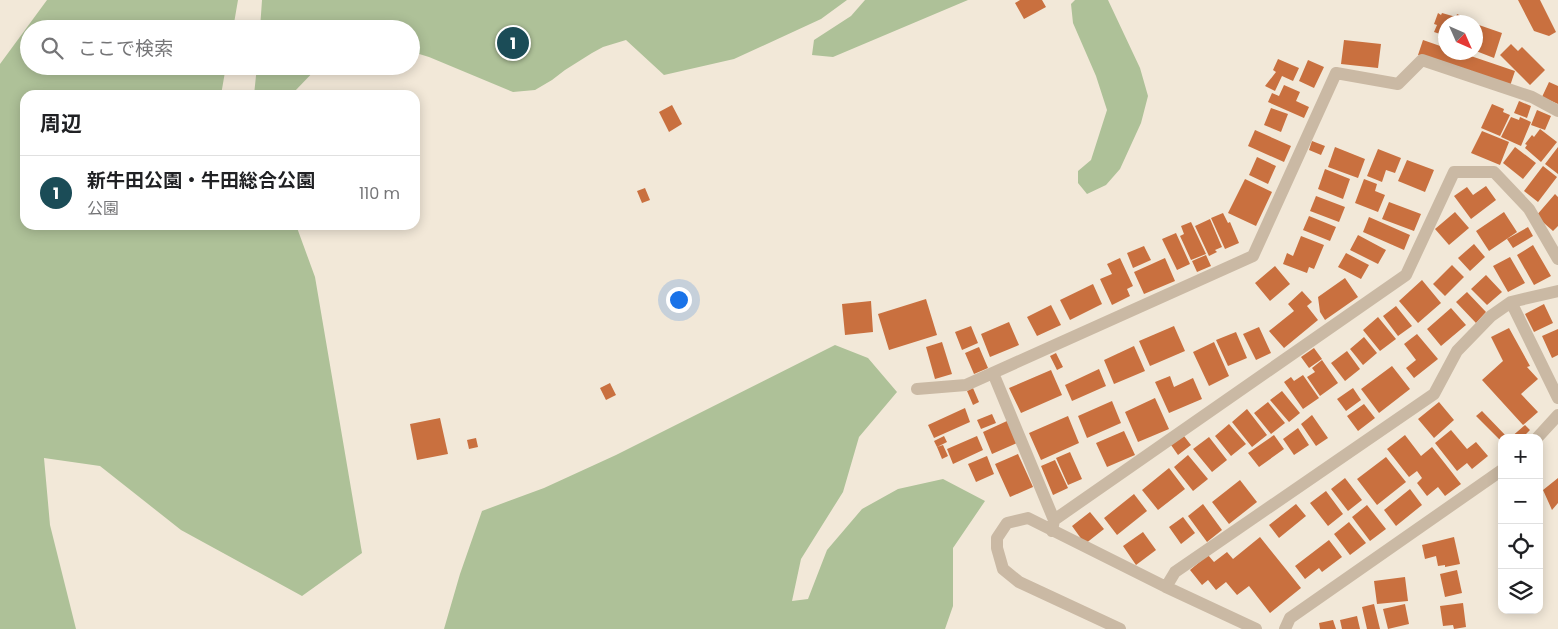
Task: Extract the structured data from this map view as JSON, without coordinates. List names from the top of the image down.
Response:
{
  "north": "bottom right",
  "page": {
    "search": "ここで検索",
    "pins": "1",
    "heading": "周辺",
    "list": [
      {
        "mark": "1",
        "name": "新牛田公園・牛田総合公園",
        "note": "公園",
        "value": "110 m"
      }
    ],
    "map_buttons": ["+", "−"]
  }
}
